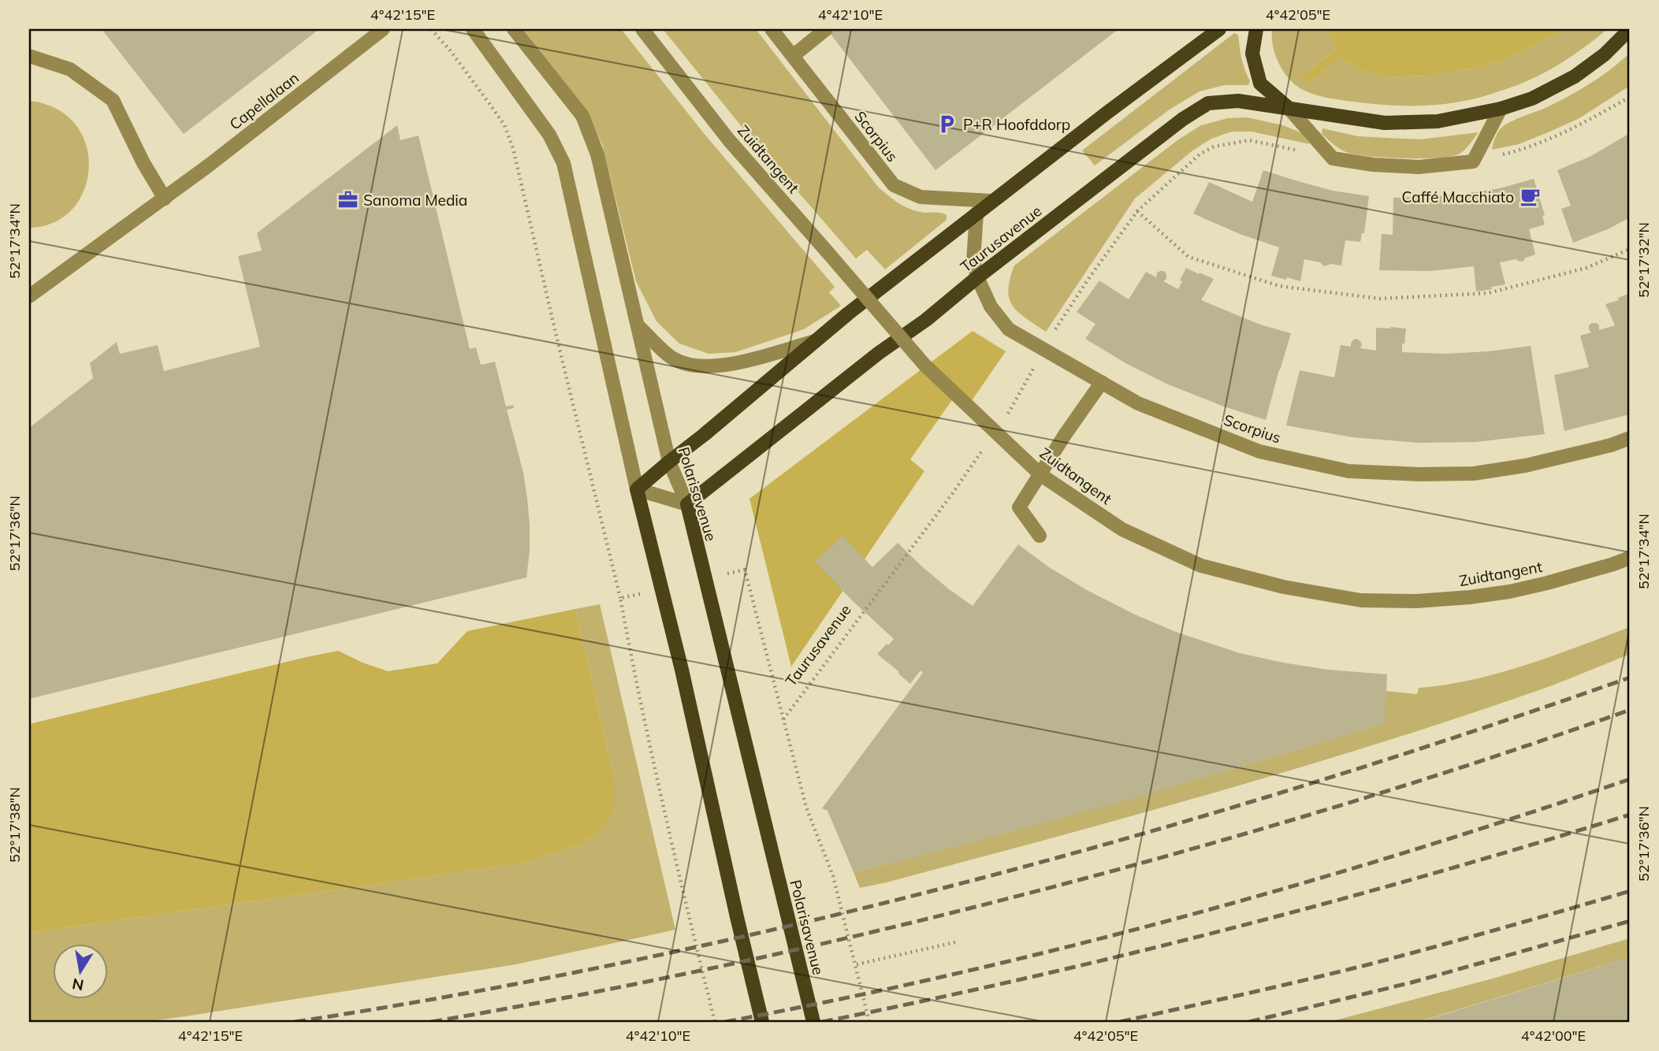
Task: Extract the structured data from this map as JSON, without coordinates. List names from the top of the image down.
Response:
{
  "streets": {
    "main road": ["Taurusavenue", "Polarisavenue"],
    "street": ["Capellalaan", "Scorpius", "Zuidtangent"]
  },
  "crossings": [
    ["Scorpius", "Taurusavenue"],
    ["Taurusavenue", "Polarisavenue"]
  ],
  "places": {
    "parking": ["P+R Hoofddorp"],
    "cafe": ["Caffé Macchiato"],
    "office": ["Sanoma Media"]
  },
  "north": "bottom",
  "coordinates": [
    "4°42'15\"E",
    "4°42'10\"E",
    "4°42'05\"E",
    "52°17'34\"N",
    "52°17'32\"N",
    "52°17'36\"N",
    "52°17'38\"N",
    "4°42'00\"E"
  ]
}
